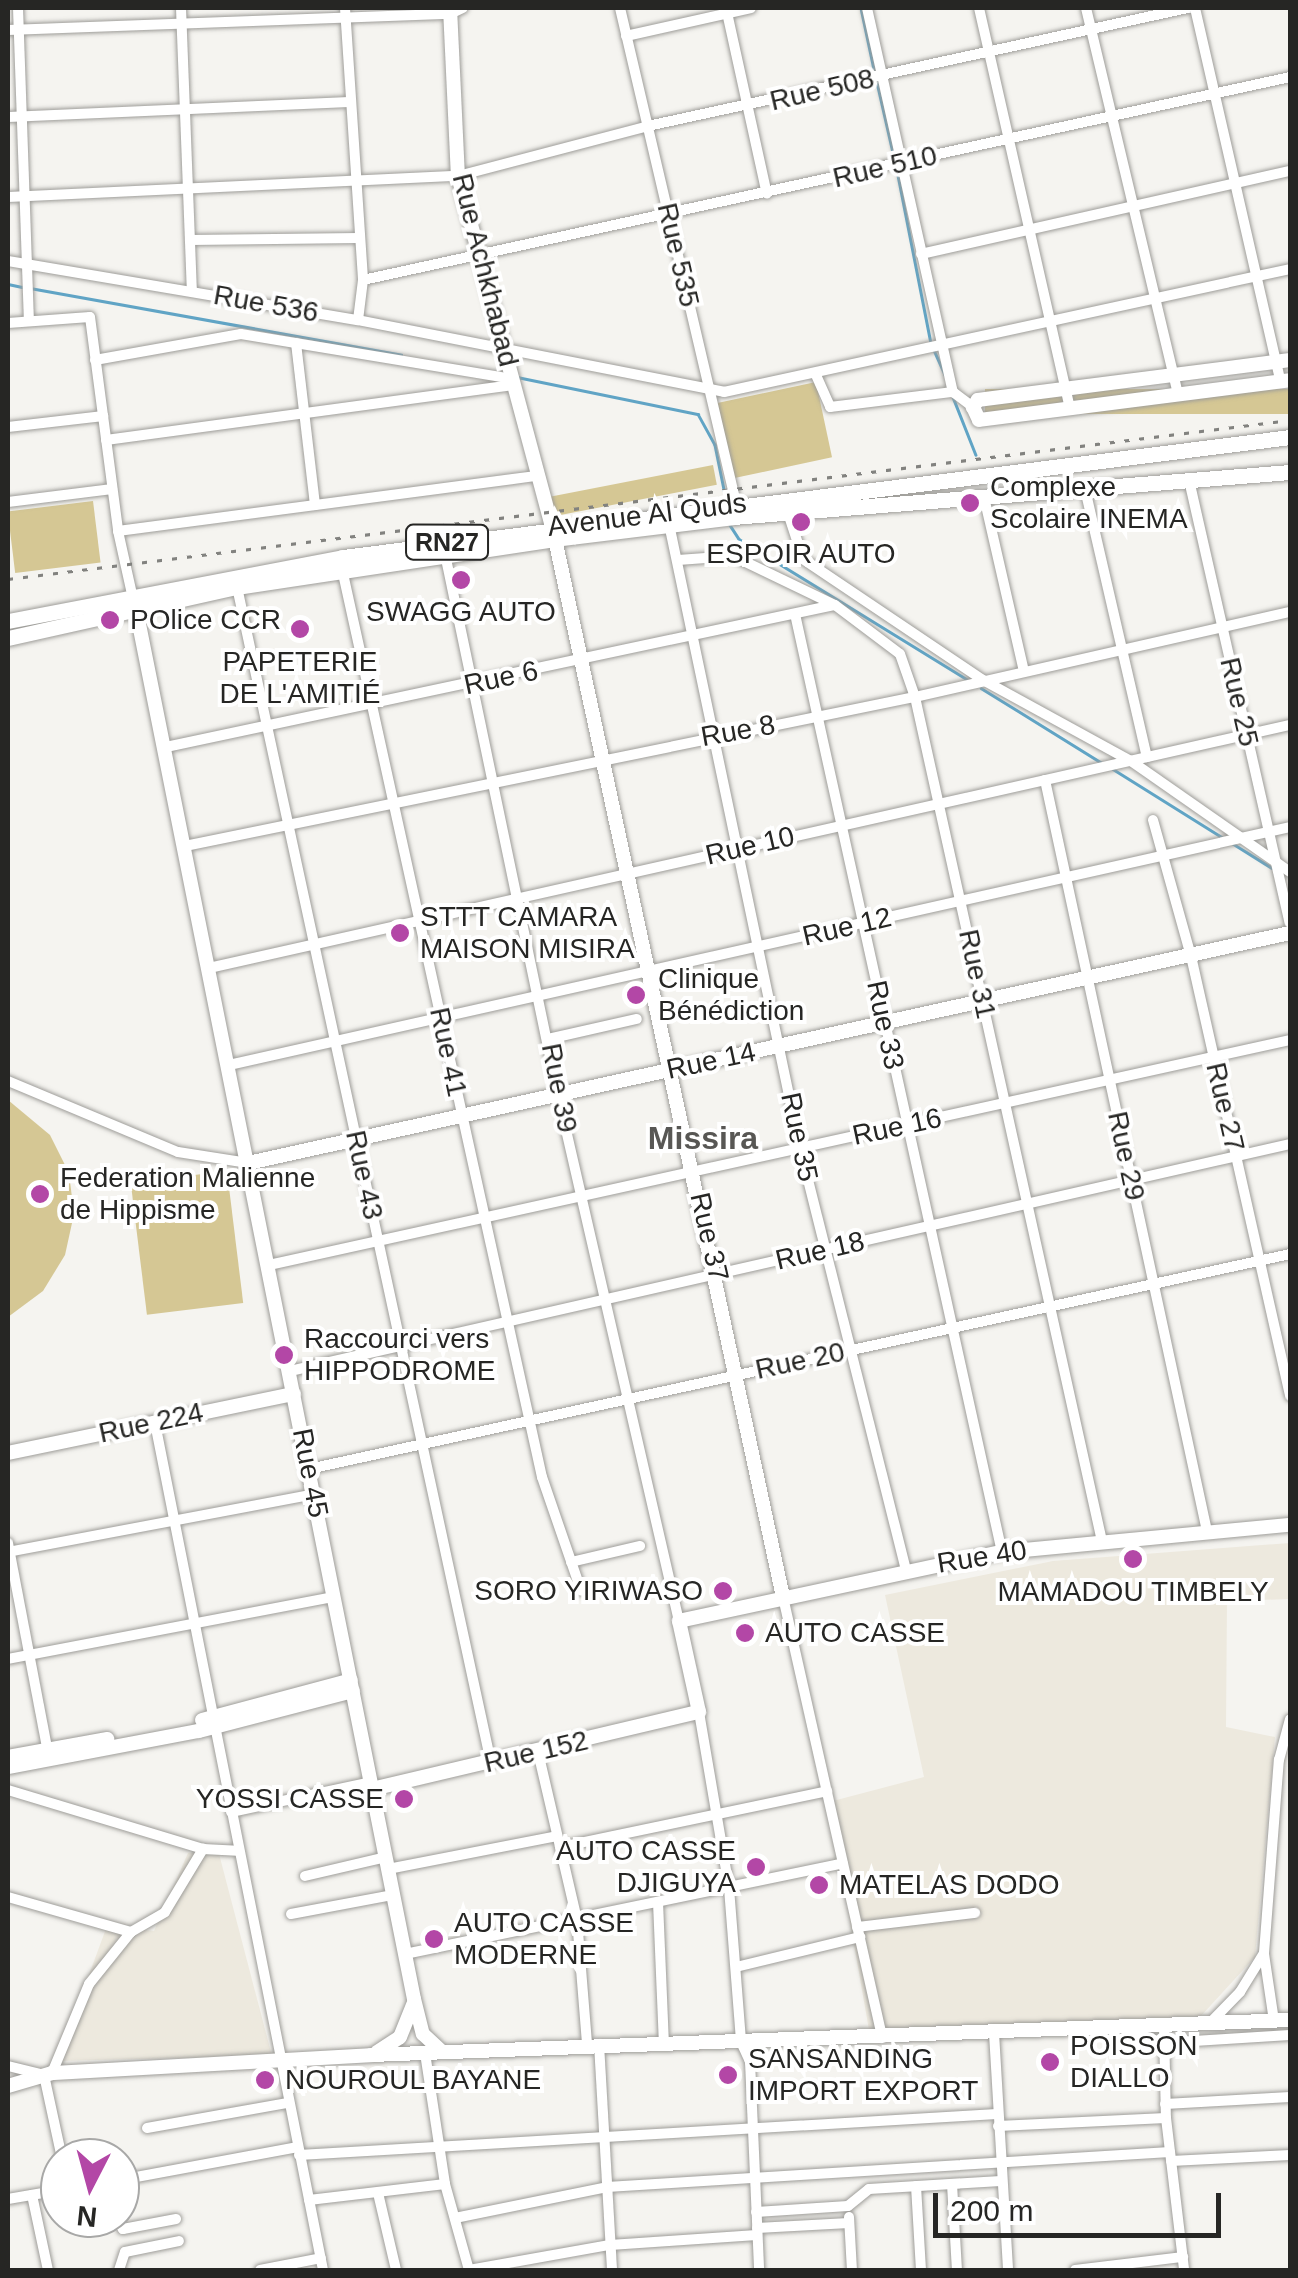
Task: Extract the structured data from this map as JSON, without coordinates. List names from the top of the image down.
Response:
{
  "streets": {
    "main road": ["Avenue Al Quds", "RN27"],
    "street": [
      "Rue 508",
      "Rue 510",
      "Rue 535",
      "Rue Achkhabad",
      "Rue 536",
      "Rue 6",
      "Rue 25",
      "Rue 8",
      "Rue 10",
      "Rue 12",
      "Rue 31",
      "Rue 33",
      "Rue 41",
      "Rue 14",
      "Rue 39",
      "Rue 27",
      "Rue 16",
      "Rue 35",
      "Rue 29",
      "Rue 43",
      "Rue 37",
      "Rue 18",
      "Rue 20",
      "Rue 224",
      "Rue 45",
      "Rue 40",
      "Rue 152"
    ]
  },
  "crossings": [
    ["Rue 508", "Rue 535"],
    ["Rue 508", "Rue Achkhabad"],
    ["Rue 510", "Rue 535"],
    ["Rue 510", "Rue Achkhabad"],
    ["Rue 535", "Rue 536"],
    ["Rue 535", "Avenue Al Quds"],
    ["Rue Achkhabad", "Rue 536"],
    ["Rue Achkhabad", "Avenue Al Quds"],
    ["Rue Achkhabad", "Rue 37"],
    ["Avenue Al Quds", "Rue 25"],
    ["Avenue Al Quds", "Rue 41"],
    ["Avenue Al Quds", "Rue 39"],
    ["Avenue Al Quds", "Rue 35"],
    ["Avenue Al Quds", "Rue 43"],
    ["Avenue Al Quds", "Rue 37"],
    ["Avenue Al Quds", "Rue 45"],
    ["Rue 6", "Rue 31"],
    ["Rue 6", "Rue 33"],
    ["Rue 6", "Rue 41"],
    ["Rue 6", "Rue 39"],
    ["Rue 6", "Rue 35"],
    ["Rue 6", "Rue 43"],
    ["Rue 6", "Rue 37"],
    ["Rue 6", "Rue 45"],
    ["Rue 25", "Rue 8"],
    ["Rue 25", "Rue 10"],
    ["Rue 25", "Rue 12"],
    ["Rue 8", "Rue 31"],
    ["Rue 8", "Rue 33"],
    ["Rue 8", "Rue 41"],
    ["Rue 8", "Rue 39"],
    ["Rue 8", "Rue 35"],
    ["Rue 8", "Rue 43"],
    ["Rue 8", "Rue 37"],
    ["Rue 8", "Rue 45"],
    ["Rue 10", "Rue 31"],
    ["Rue 10", "Rue 33"],
    ["Rue 10", "Rue 41"],
    ["Rue 10", "Rue 39"],
    ["Rue 10", "Rue 35"],
    ["Rue 10", "Rue 29"],
    ["Rue 10", "Rue 43"],
    ["Rue 10", "Rue 37"],
    ["Rue 10", "Rue 45"],
    ["Rue 12", "Rue 31"],
    ["Rue 12", "Rue 33"],
    ["Rue 12", "Rue 41"],
    ["Rue 12", "Rue 39"],
    ["Rue 12", "Rue 27"],
    ["Rue 12", "Rue 35"],
    ["Rue 12", "Rue 29"],
    ["Rue 12", "Rue 43"],
    ["Rue 12", "Rue 37"],
    ["Rue 12", "Rue 45"],
    ["Rue 31", "Rue 14"],
    ["Rue 31", "Rue 16"],
    ["Rue 31", "Rue 35"],
    ["Rue 31", "Rue 18"],
    ["Rue 31", "Rue 20"],
    ["Rue 31", "Rue 40"],
    ["Rue 33", "Rue 14"],
    ["Rue 33", "Rue 16"],
    ["Rue 33", "Rue 18"],
    ["Rue 33", "Rue 20"],
    ["Rue 33", "Rue 40"],
    ["Rue 41", "Rue 14"],
    ["Rue 41", "Rue 16"],
    ["Rue 41", "Rue 18"],
    ["Rue 41", "Rue 20"],
    ["Rue 14", "Rue 39"],
    ["Rue 14", "Rue 27"],
    ["Rue 14", "Rue 35"],
    ["Rue 14", "Rue 29"],
    ["Rue 14", "Rue 43"],
    ["Rue 14", "Rue 37"],
    ["Rue 14", "Rue 45"],
    ["Rue 39", "Rue 16"],
    ["Rue 39", "Rue 18"],
    ["Rue 39", "Rue 20"],
    ["Rue 39", "Rue 40"],
    ["Rue 27", "Rue 16"],
    ["Rue 27", "Rue 18"],
    ["Rue 27", "Rue 20"],
    ["Rue 16", "Rue 35"],
    ["Rue 16", "Rue 29"],
    ["Rue 16", "Rue 43"],
    ["Rue 16", "Rue 37"],
    ["Rue 16", "Rue 45"],
    ["Rue 35", "Rue 18"],
    ["Rue 35", "Rue 20"],
    ["Rue 35", "Rue 40"],
    ["Rue 29", "Rue 18"],
    ["Rue 29", "Rue 20"],
    ["Rue 29", "Rue 40"],
    ["Rue 43", "Rue 18"],
    ["Rue 43", "Rue 20"],
    ["Rue 43", "Rue 152"],
    ["Rue 37", "Rue 18"],
    ["Rue 37", "Rue 20"],
    ["Rue 37", "Rue 40"],
    ["Rue 18", "Rue 45"],
    ["Rue 20", "Rue 45"],
    ["Rue 224", "Rue 45"],
    ["Rue 45", "Rue 152"]
  ],
  "districts": ["Missira"],
  "places": [
    "Complexe Scolaire INEMA",
    "ESPOIR AUTO",
    "SWAGG AUTO",
    "POlice CCR",
    "PAPETERIE DE L'AMITIÉ",
    "STTT CAMARA MAISON MISIRA",
    "Clinique Bénédiction",
    "Federation Malienne de Hippisme",
    "Raccourci vers HIPPODROME",
    "MAMADOU TIMBELY",
    "SORO YIRIWASO",
    "AUTO CASSE",
    "YOSSI CASSE",
    "AUTO CASSE DJIGUYA",
    "MATELAS DODO",
    "AUTO CASSE MODERNE",
    "POISSON DIALLO",
    "SANSANDING IMPORT EXPORT",
    "NOUROUL BAYANE"
  ],
  "scale_bar": "200 m",
  "north": "bottom"
}
